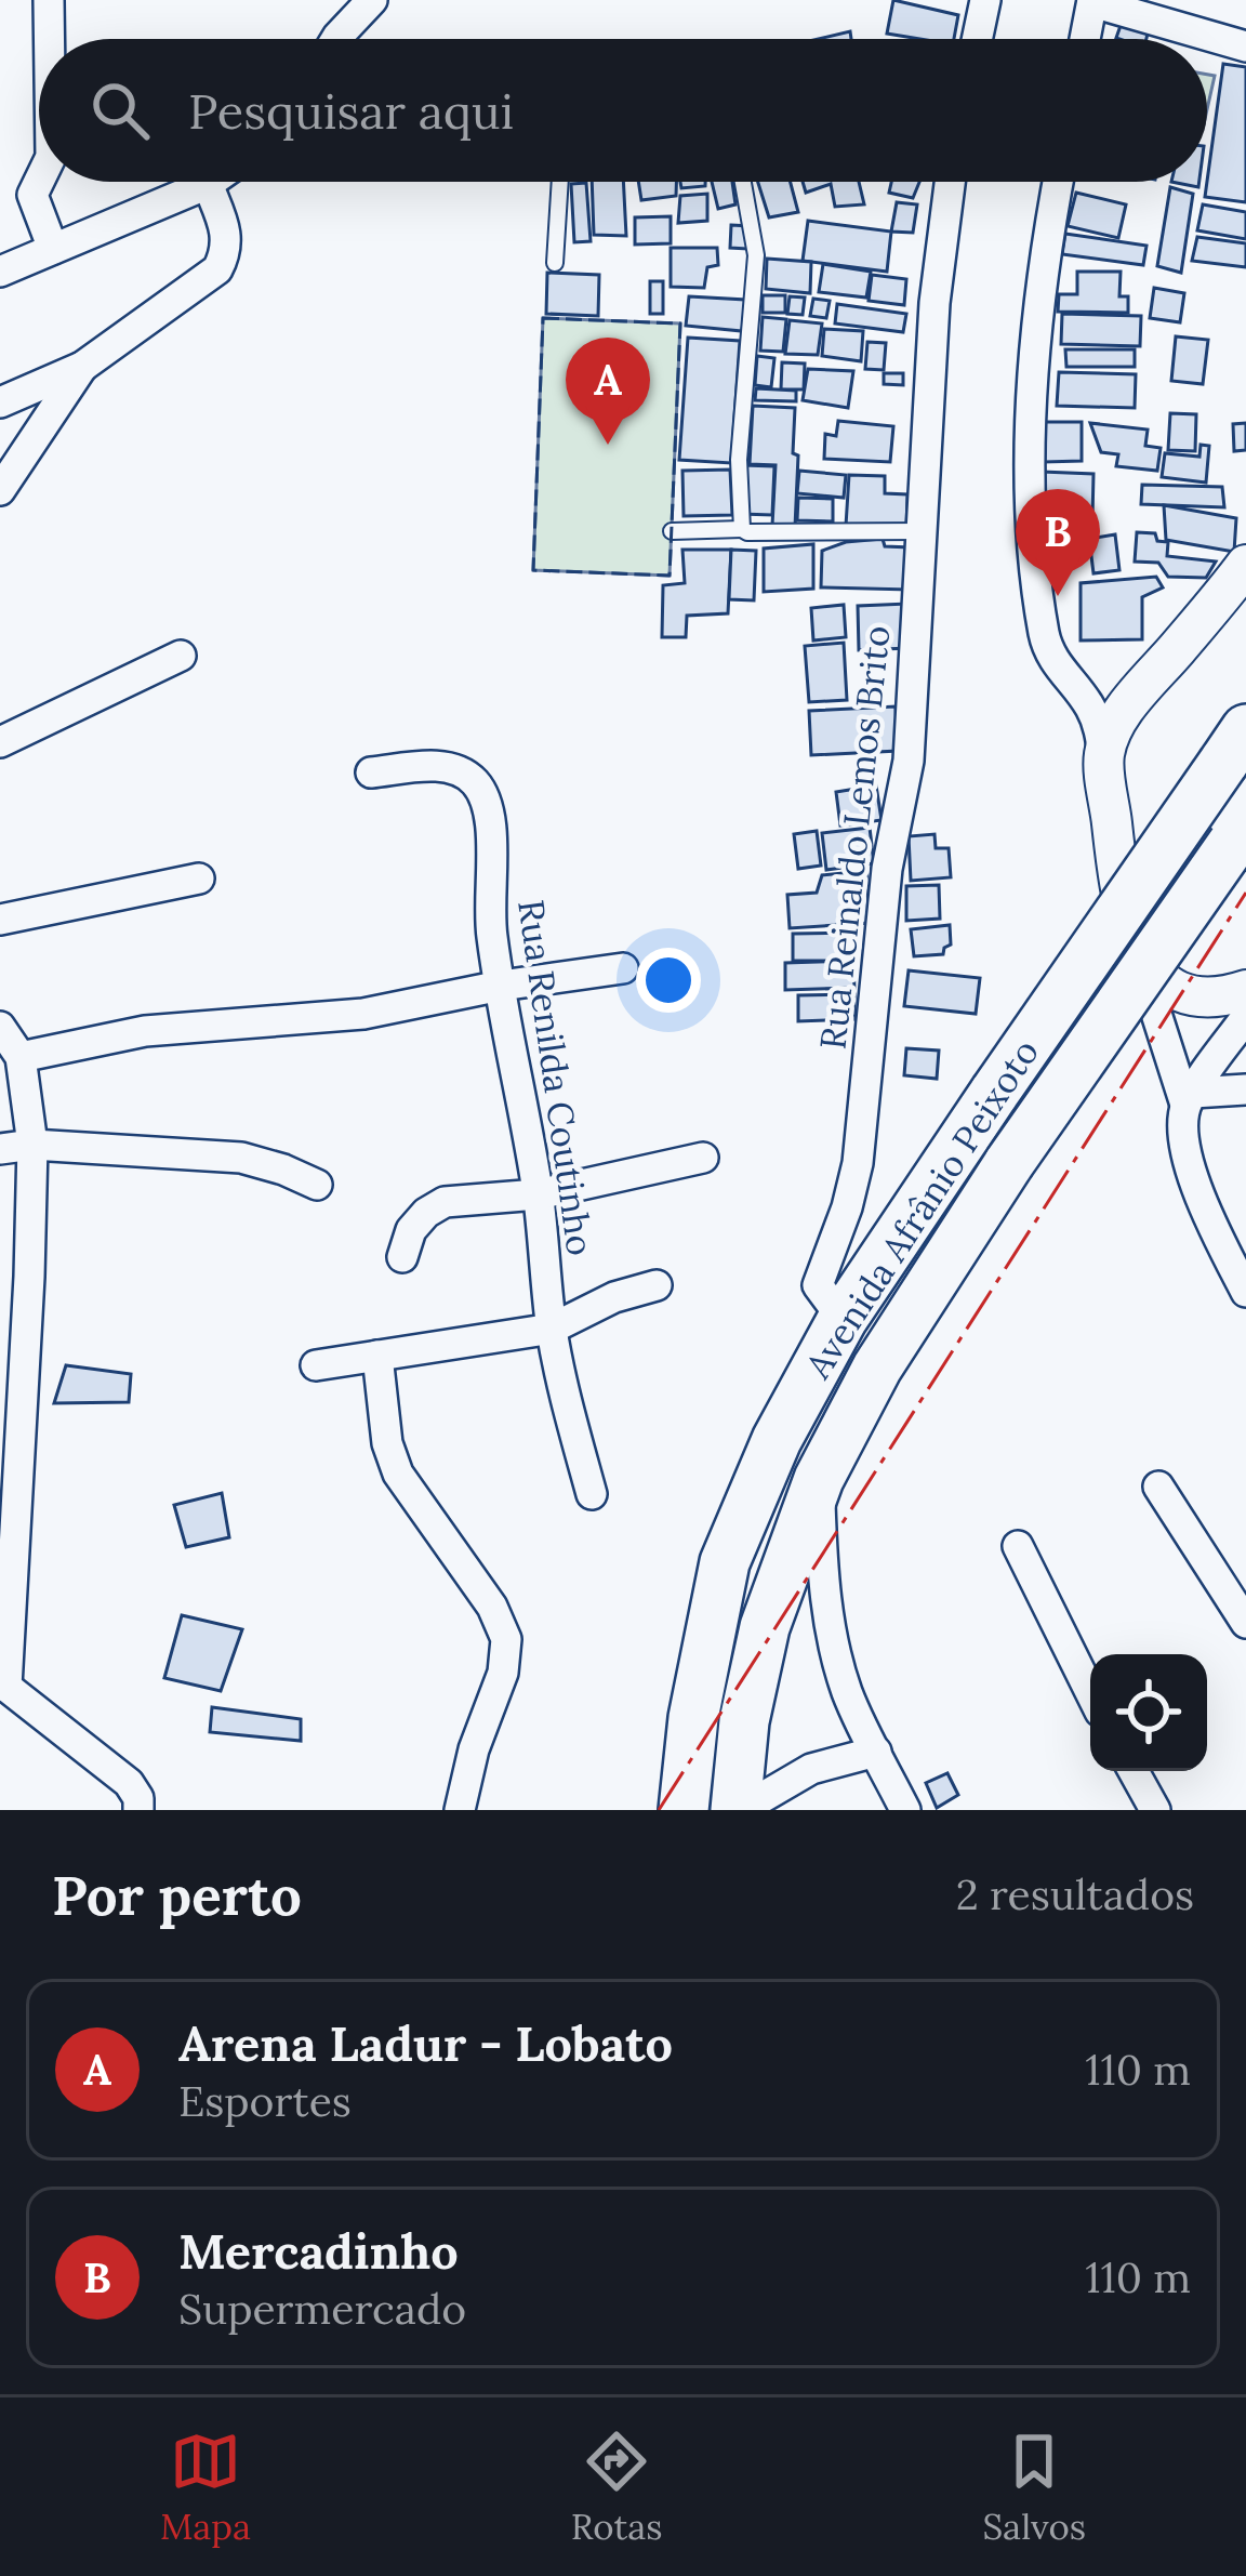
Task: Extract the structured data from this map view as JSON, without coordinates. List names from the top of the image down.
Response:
{
  "streets": {
    "main road": ["Avenida Afrânio Peixoto"],
    "street": ["Rua Reinaldo Lemos Brito", "Rua Renilda Coutinho"]
  },
  "crossings": [
    ["Rua Reinaldo Lemos Brito", "Avenida Afrânio Peixoto"]
  ],
  "page": {
    "search": "Pesquisar aqui",
    "pins": ["A", "B"],
    "heading": ["Por perto", "2 resultados"],
    "list": [
      {
        "mark": "A",
        "name": "Arena Ladur - Lobato",
        "note": "Esportes",
        "value": "110 m"
      },
      {
        "mark": "B",
        "name": "Mercadinho",
        "note": "Supermercado",
        "value": "110 m"
      }
    ],
    "nav": ["Mapa", "Rotas", "Salvos"]
  }
}
